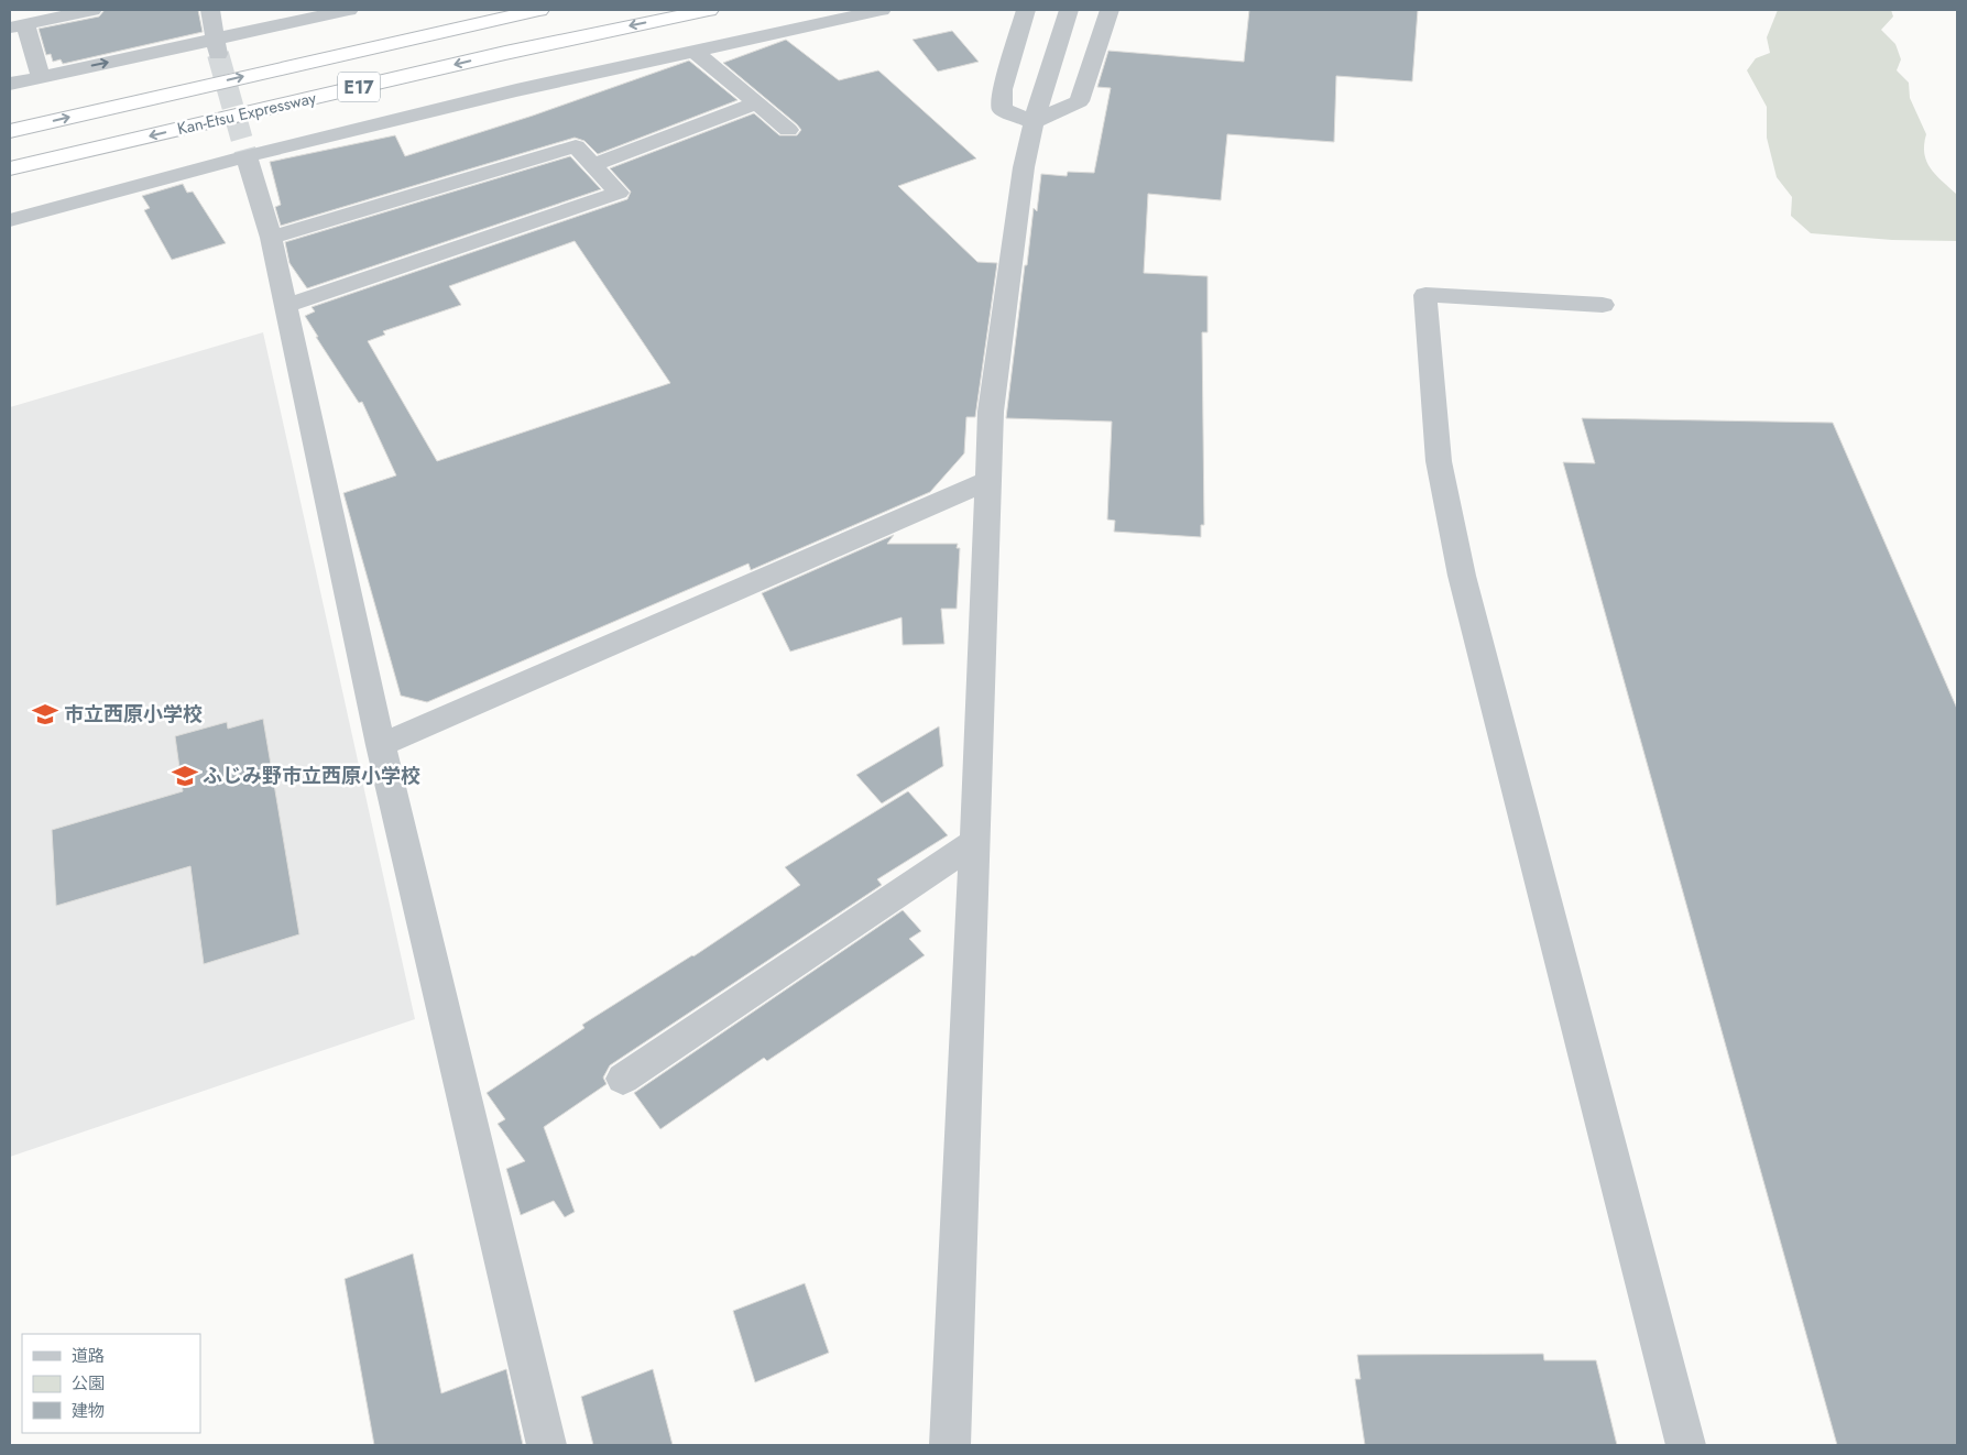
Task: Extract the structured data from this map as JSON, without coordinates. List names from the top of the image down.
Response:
{
  "streets": {
    "highway": ["E17", "Kan-Etsu Expressway"]
  },
  "places": {
    "school or university": ["市立西原小学校", "ふじみ野市立西原小学校"]
  },
  "legend": ["道路", "公園", "建物"]
}
